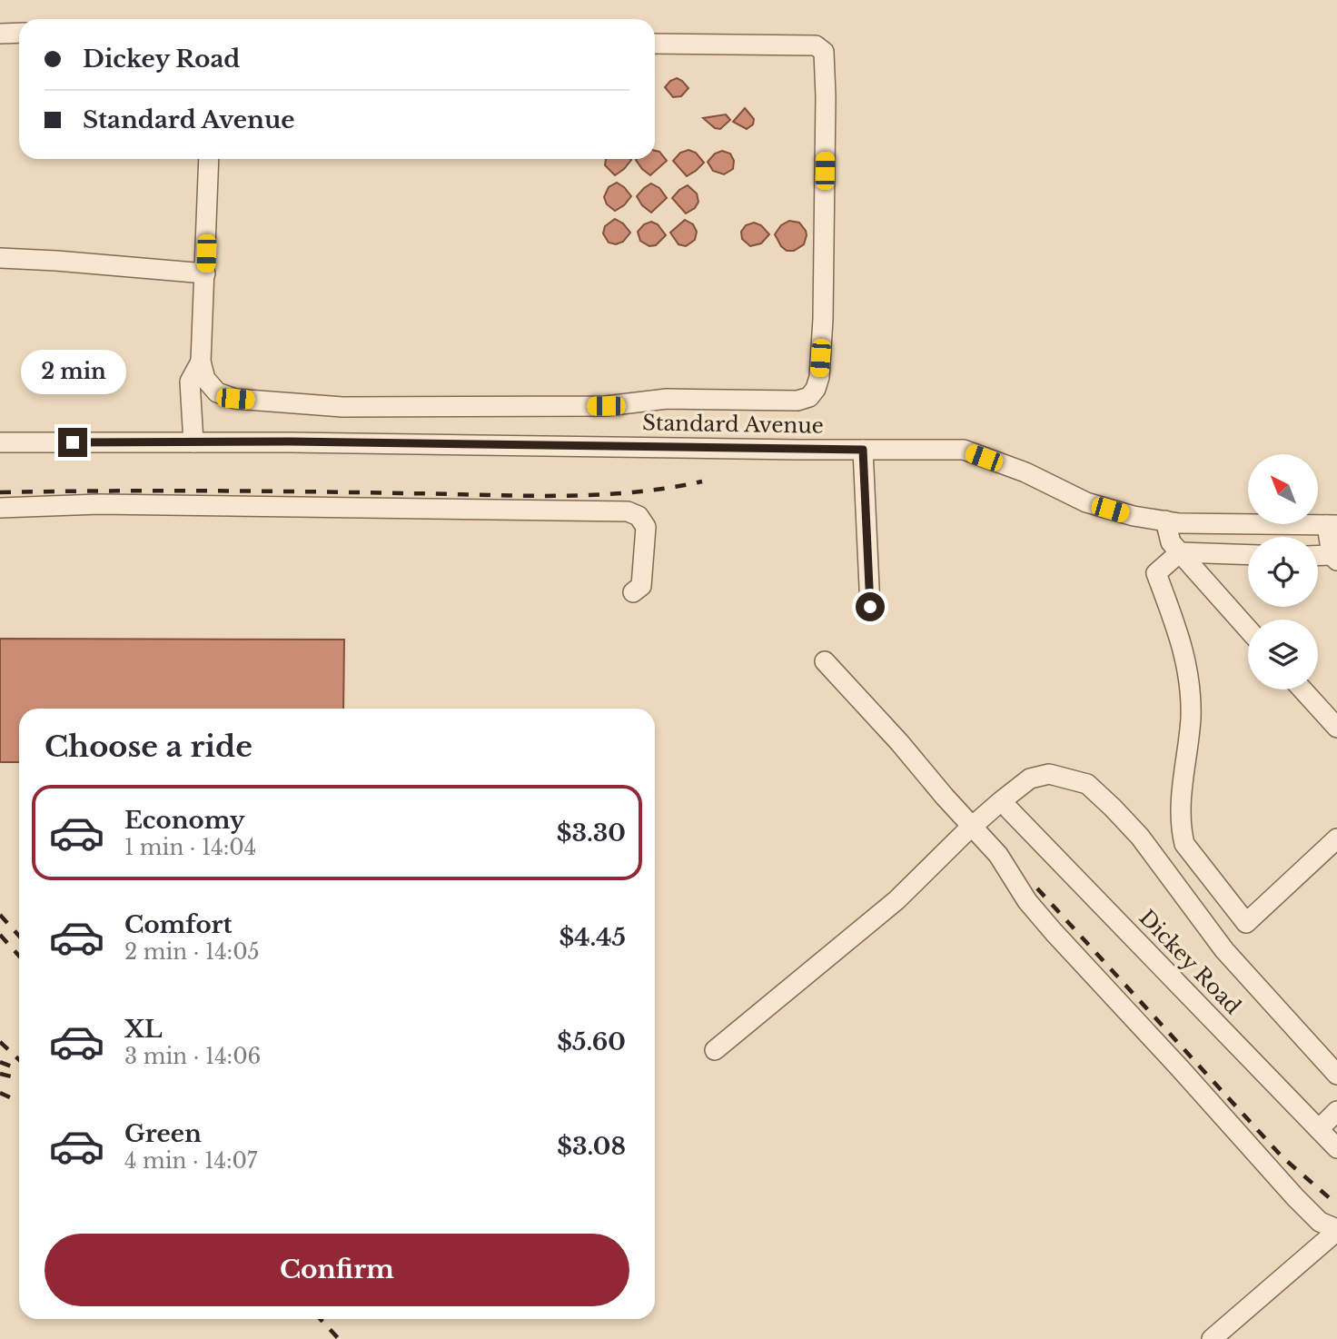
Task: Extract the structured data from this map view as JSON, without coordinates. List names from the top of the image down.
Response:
{
  "streets": {
    "street": ["Standard Avenue", "Dickey Road"]
  },
  "north": "top left",
  "page": {
    "banner": ["Dickey Road", "Standard Avenue"],
    "bubble": "2 min",
    "heading": "Choose a ride",
    "list": [
      {
        "name": "Economy",
        "note": "1 min · 14:04",
        "value": "$3.30"
      },
      {
        "name": "Comfort",
        "note": "2 min · 14:05",
        "value": "$4.45"
      },
      {
        "name": "XL",
        "note": "3 min · 14:06",
        "value": "$5.60"
      },
      {
        "name": "Green",
        "note": "4 min · 14:07",
        "value": "$3.08"
      }
    ],
    "buttons": "Confirm"
  }
}
